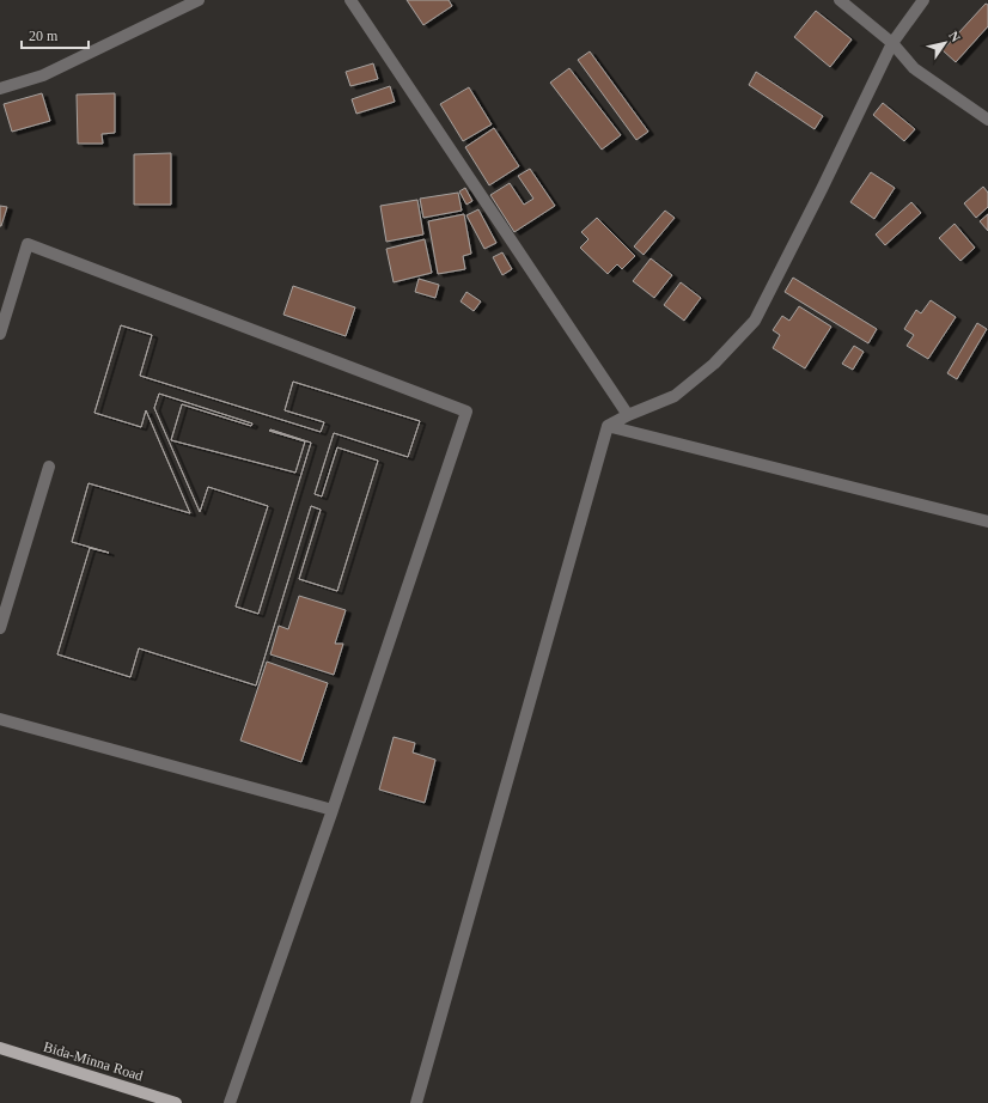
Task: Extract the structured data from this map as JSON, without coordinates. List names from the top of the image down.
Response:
{
  "streets": {
    "main road": ["Bida-Minna Road"]
  },
  "scale_bar": "20 m",
  "north": "top right"
}
